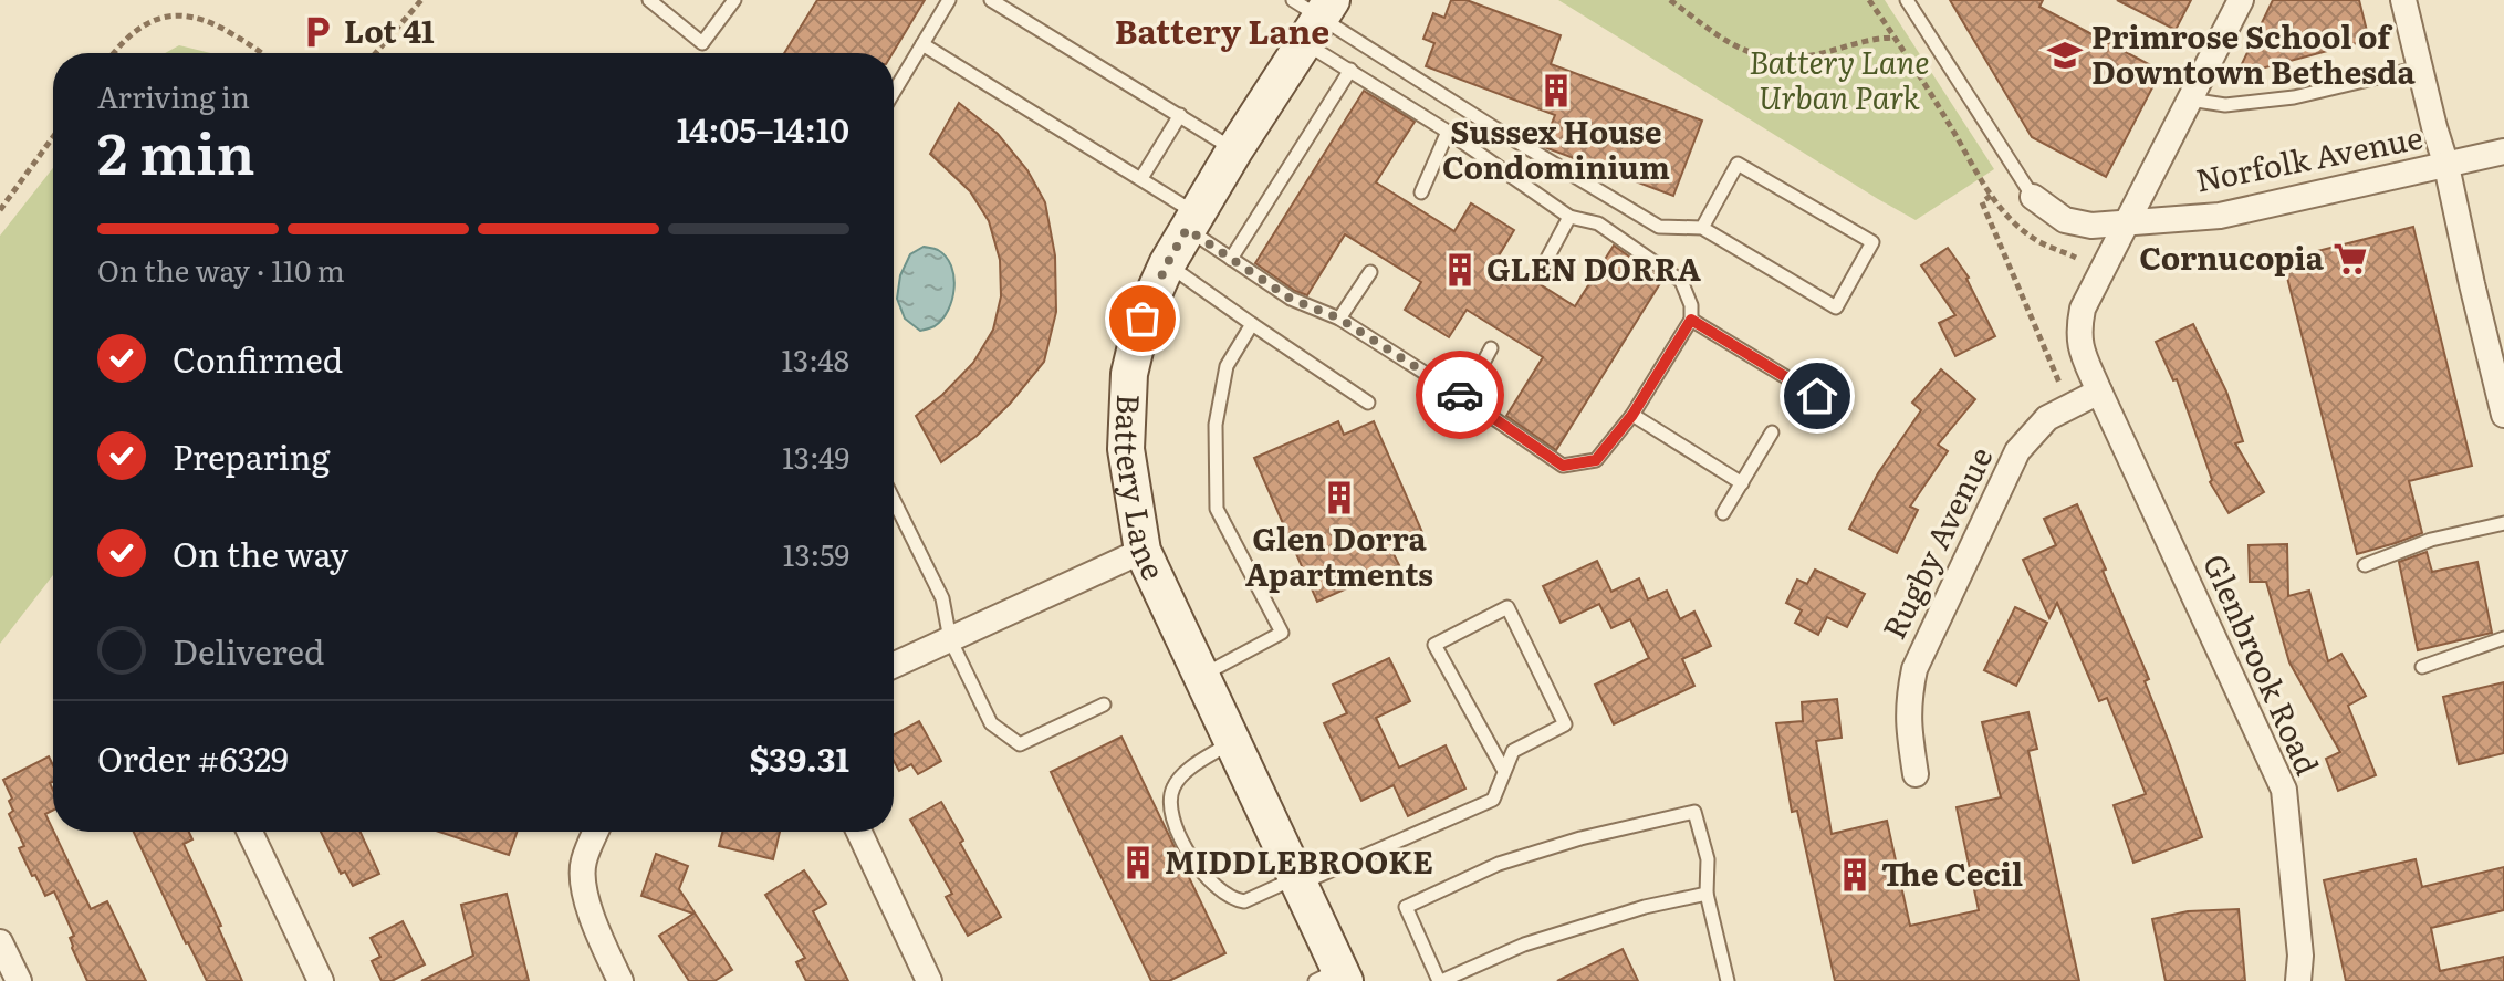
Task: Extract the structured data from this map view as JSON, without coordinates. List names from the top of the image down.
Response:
{
  "streets": {
    "street": [
      "Norfolk Avenue",
      "Battery Lane",
      "Rugby Avenue",
      "Glenbrook Road"
    ]
  },
  "crossings": [
    ["Rugby Avenue", "Glenbrook Road"]
  ],
  "districts": ["Battery Lane"],
  "parks": ["Battery Lane Urban Park"],
  "places": {
    "parking": ["Lot 41"],
    "school or university": ["Primrose School of Downtown Bethesda"],
    "building": [
      "Sussex House Condominium",
      "GLEN DORRA",
      "Glen Dorra Apartments",
      "MIDDLEBROOKE",
      "The Cecil"
    ],
    "supermarket": ["Cornucopia"]
  },
  "page": {
    "heading": ["2 min", "Arriving in", "14:05–14:10"],
    "panel": ["Order #6329", "$39.31"],
    "bar": "On the way · 110 m",
    "list": [
      ["Confirmed", "13:48"],
      ["Preparing", "13:49"],
      ["On the way", "13:59"],
      "Delivered"
    ]
  }
}
